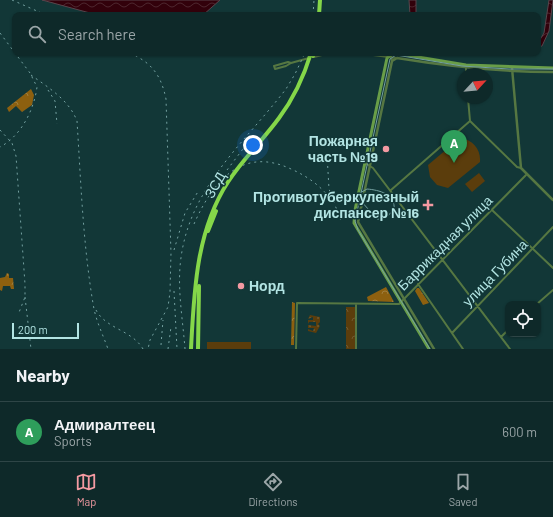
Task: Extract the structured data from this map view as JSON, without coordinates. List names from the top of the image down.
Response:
{
  "streets": {
    "highway": ["ЗСД"],
    "street": ["Баррикадная улица", "улица Губина"]
  },
  "places": {
    "other": ["Пожарная часть №19", "Норд"],
    "health": ["Противотуберкулезный диспансер №16"]
  },
  "scale_bar": "200 m",
  "north": "top right",
  "page": {
    "search": "Search here",
    "pins": "A",
    "scale": "200 m",
    "heading": "Nearby",
    "list": [
      {
        "mark": "A",
        "name": "Адмиралтеец",
        "note": "Sports",
        "value": "600 m"
      }
    ],
    "nav": ["Map", "Directions", "Saved"]
  }
}
